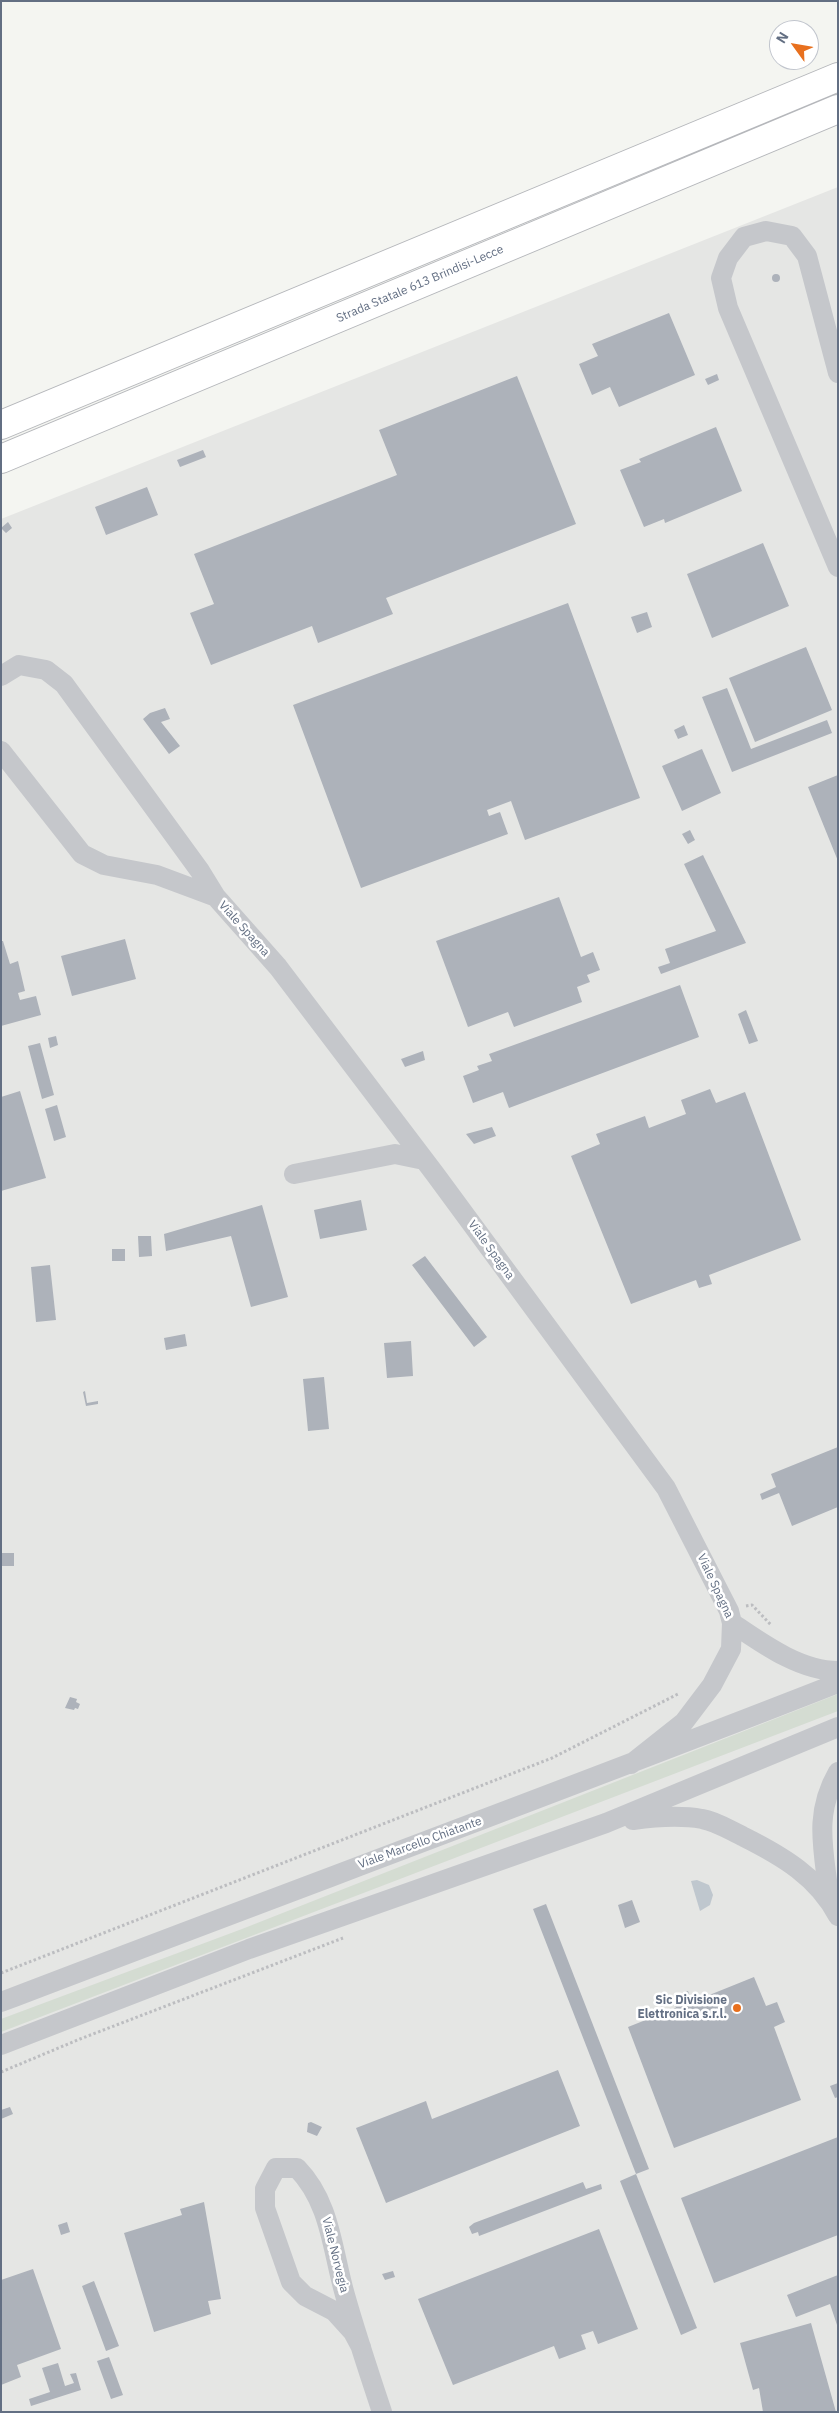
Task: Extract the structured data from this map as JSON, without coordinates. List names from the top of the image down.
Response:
{
  "streets": {
    "highway": ["Strada Statale 613 Brindisi-Lecce"],
    "street": ["Viale Spagna", "Viale Marcello Chiatante", "Viale Norvegia"]
  },
  "crossings": [
    ["Viale Spagna", "Viale Marcello Chiatante"]
  ],
  "places": ["Sic Divisione Elettronica s.r.l."],
  "north": "top left"
}
